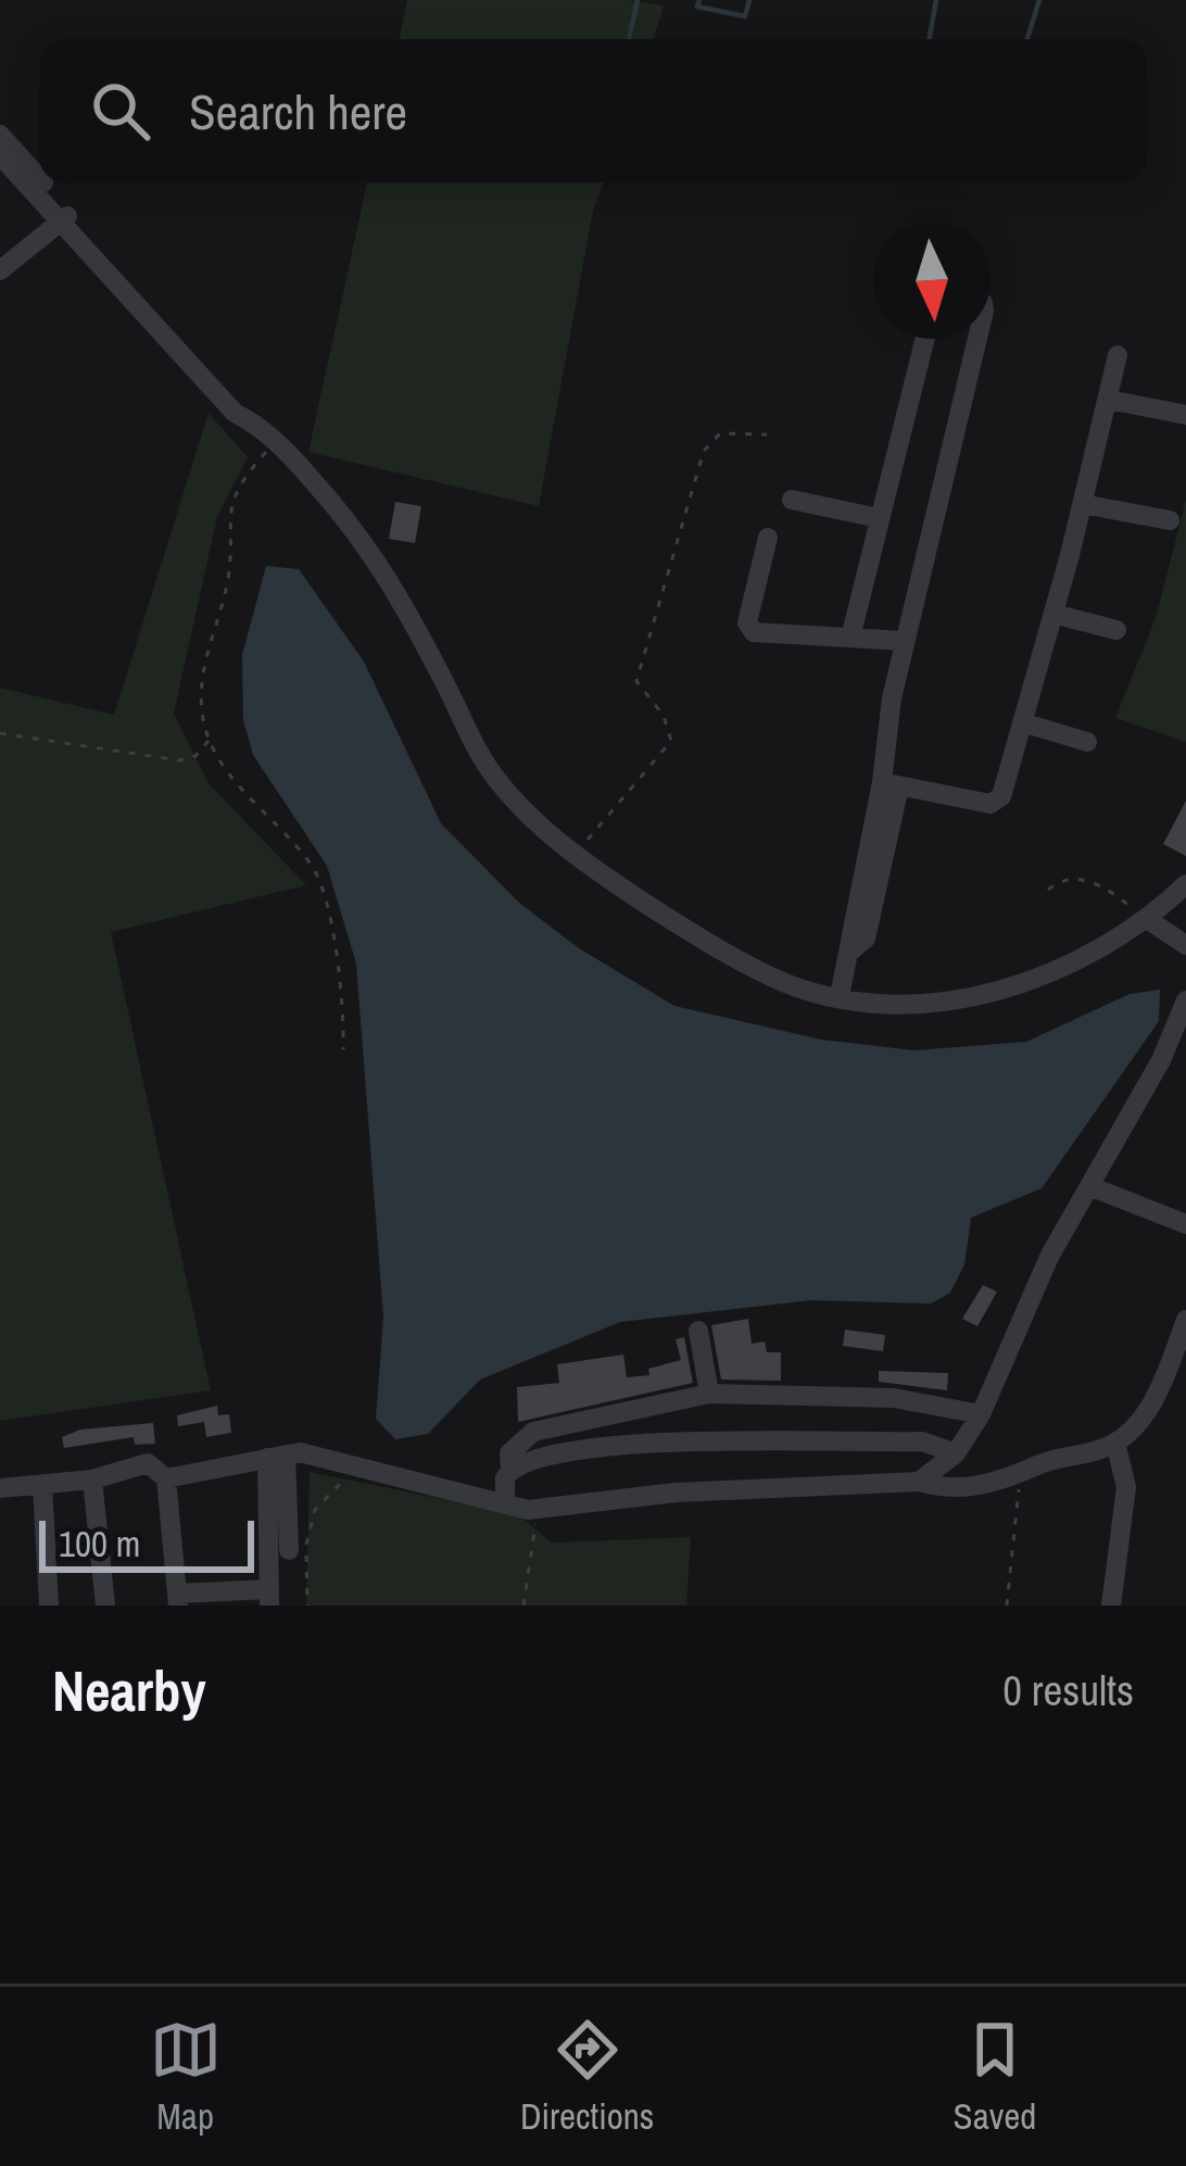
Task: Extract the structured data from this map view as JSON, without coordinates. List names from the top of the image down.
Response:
{
  "scale_bar": "100 m",
  "north": "bottom",
  "page": {
    "search": "Search here",
    "scale": "100 m",
    "heading": ["Nearby", "0 results"],
    "nav": ["Map", "Directions", "Saved"]
  }
}
